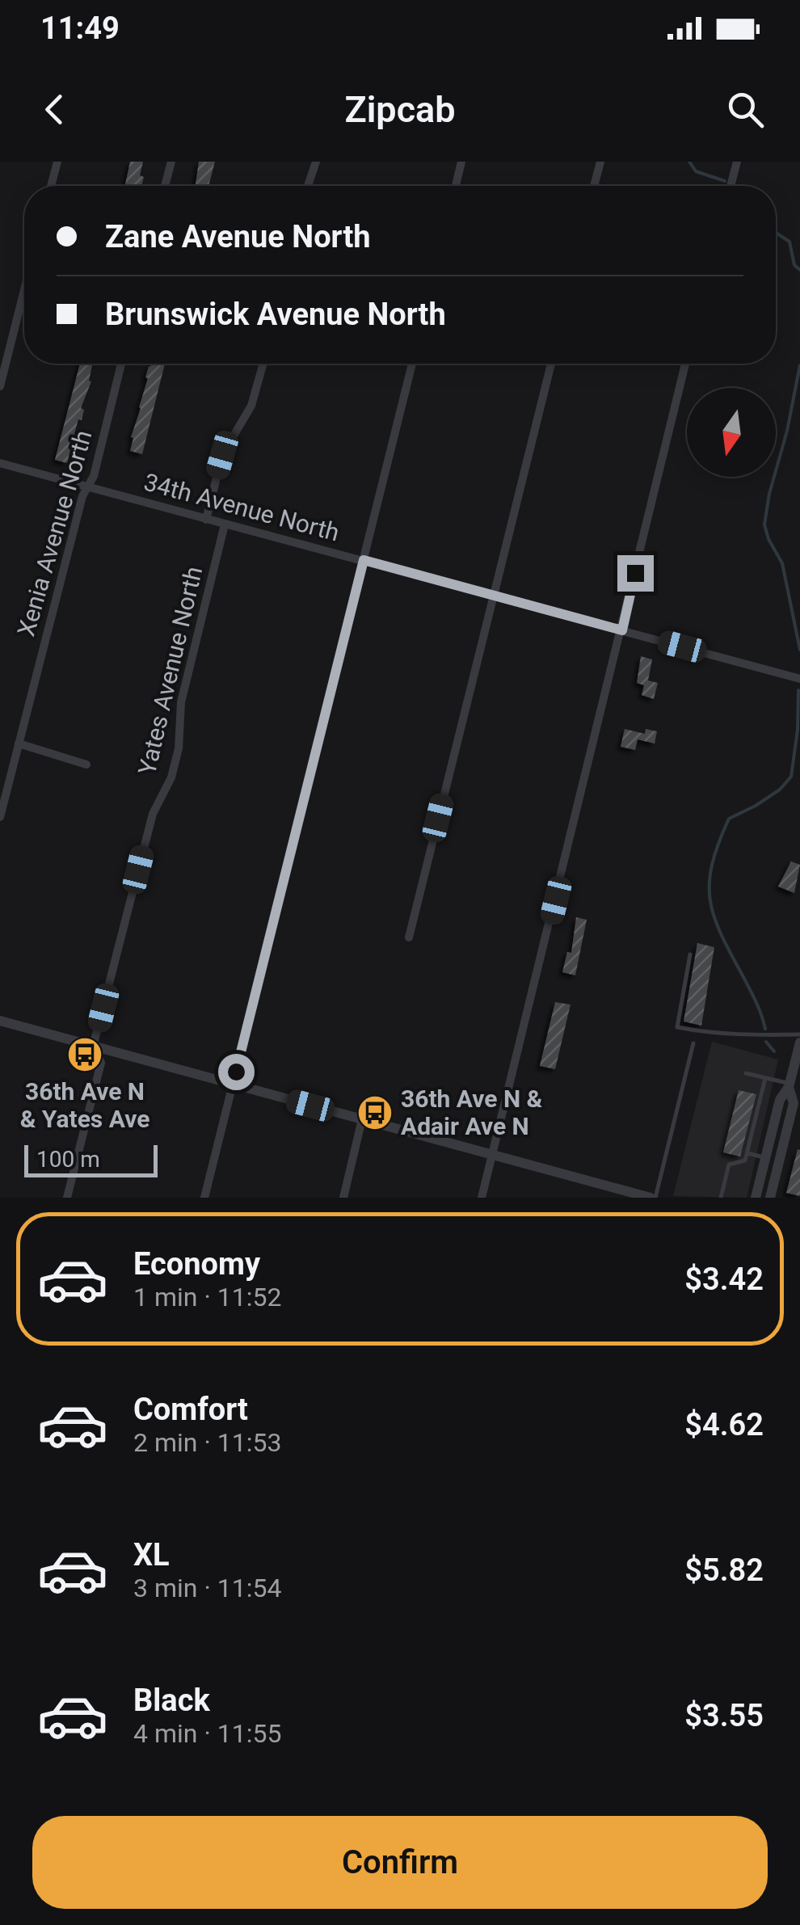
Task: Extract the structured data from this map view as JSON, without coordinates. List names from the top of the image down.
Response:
{
  "streets": {
    "street": ["34th Avenue North", "Xenia Avenue North", "Yates Avenue North"]
  },
  "crossings": [
    ["34th Avenue North", "Xenia Avenue North"],
    ["34th Avenue North", "Yates Avenue North"]
  ],
  "places": {
    "bus stop": ["36th Ave N & Yates Ave", "36th Ave N & Adair Ave N"]
  },
  "scale_bar": "100 m",
  "north": "bottom",
  "page": {
    "status": "11:49",
    "header": "Zipcab",
    "banner": ["Zane Avenue North", "Brunswick Avenue North"],
    "scale": "100 m",
    "list": [
      {
        "name": "Economy",
        "note": "1 min · 11:52",
        "value": "$3.42"
      },
      {
        "name": "Comfort",
        "note": "2 min · 11:53",
        "value": "$4.62"
      },
      {
        "name": "XL",
        "note": "3 min · 11:54",
        "value": "$5.82"
      },
      {
        "name": "Black",
        "note": "4 min · 11:55",
        "value": "$3.55"
      }
    ],
    "buttons": "Confirm"
  }
}
